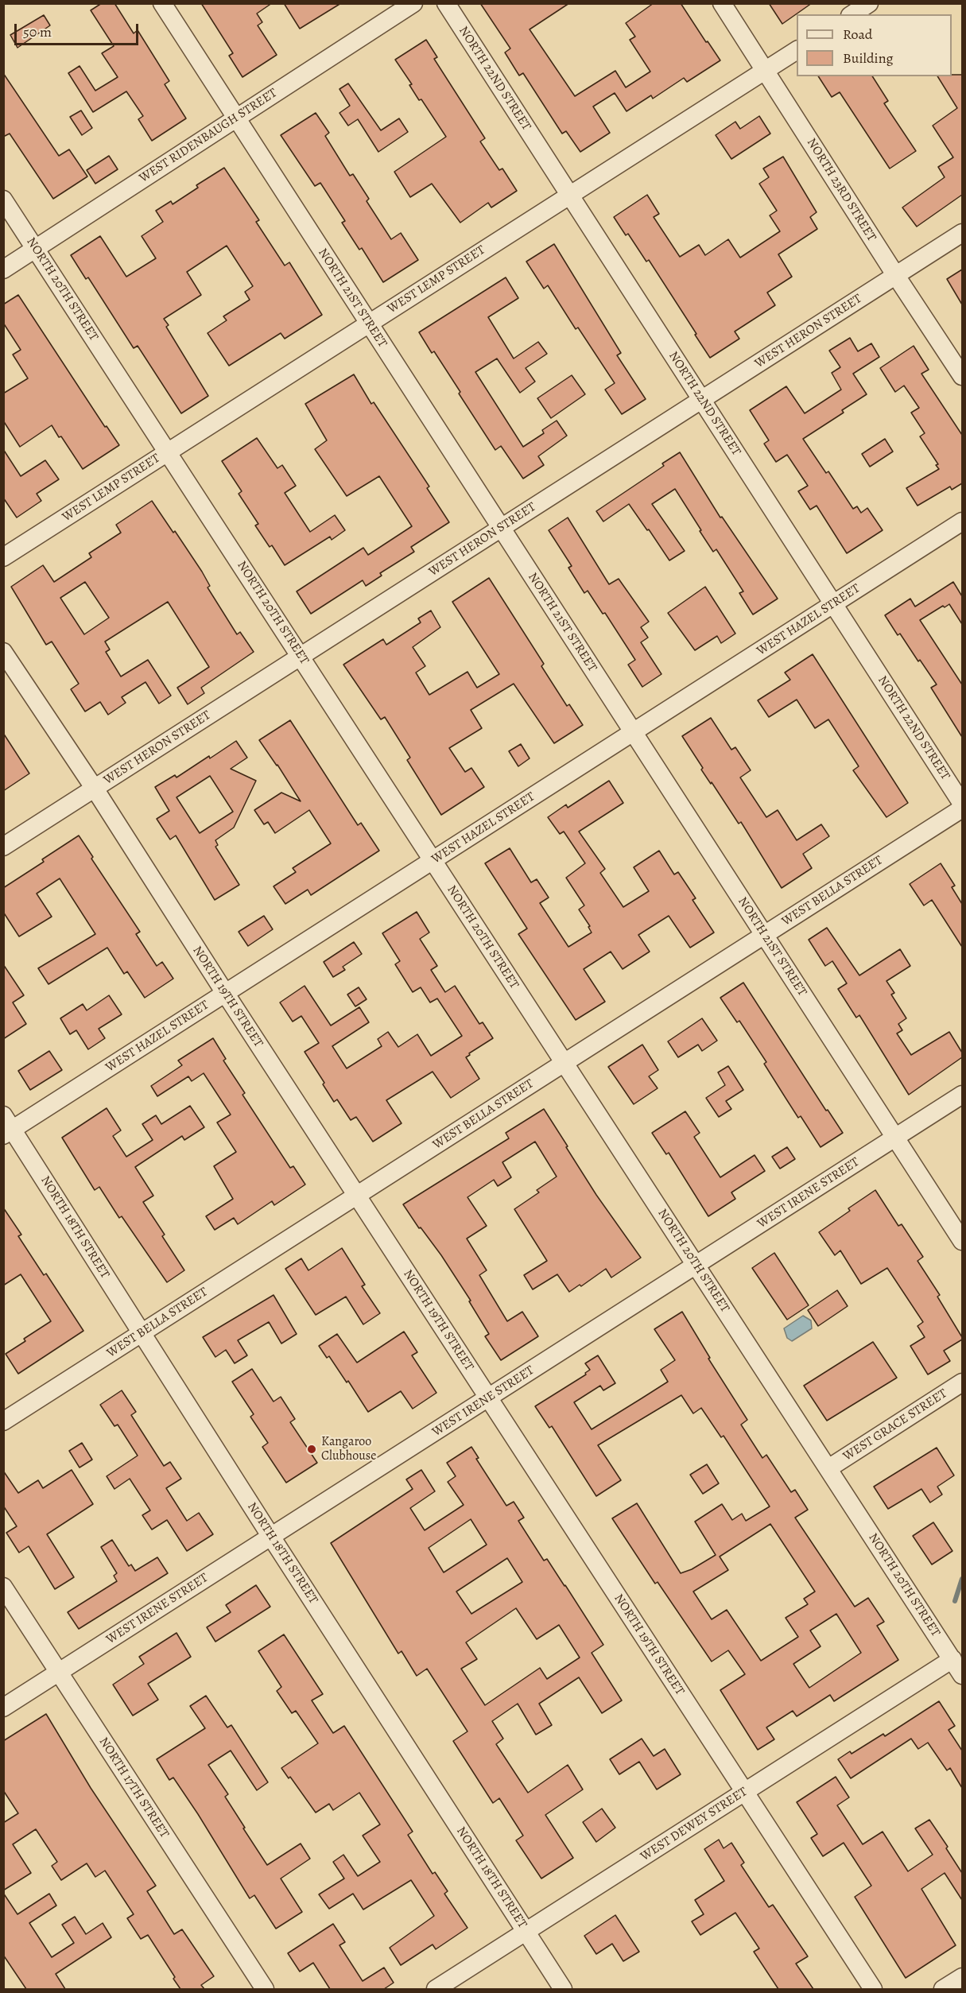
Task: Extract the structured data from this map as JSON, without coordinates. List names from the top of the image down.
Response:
{
  "streets": {
    "street": [
      "NORTH 22ND STREET",
      "WEST RIDENBAUGH STREET",
      "NORTH 23RD STREET",
      "WEST LEMP STREET",
      "NORTH 20TH STREET",
      "NORTH 21ST STREET",
      "WEST HERON STREET",
      "WEST HAZEL STREET",
      "WEST BELLA STREET",
      "NORTH 19TH STREET",
      "WEST IRENE STREET",
      "NORTH 18TH STREET",
      "WEST GRACE STREET",
      "NORTH 17TH STREET",
      "WEST DEWEY STREET"
    ]
  },
  "crossings": [
    ["NORTH 22ND STREET", "WEST LEMP STREET"],
    ["NORTH 22ND STREET", "WEST HERON STREET"],
    ["NORTH 22ND STREET", "WEST HAZEL STREET"],
    ["WEST RIDENBAUGH STREET", "NORTH 20TH STREET"],
    ["WEST RIDENBAUGH STREET", "NORTH 21ST STREET"],
    ["NORTH 23RD STREET", "WEST LEMP STREET"],
    ["NORTH 23RD STREET", "WEST HERON STREET"],
    ["WEST LEMP STREET", "NORTH 20TH STREET"],
    ["WEST LEMP STREET", "NORTH 21ST STREET"],
    ["NORTH 20TH STREET", "WEST HERON STREET"],
    ["NORTH 20TH STREET", "WEST HAZEL STREET"],
    ["NORTH 20TH STREET", "WEST BELLA STREET"],
    ["NORTH 20TH STREET", "WEST IRENE STREET"],
    ["NORTH 20TH STREET", "WEST GRACE STREET"],
    ["NORTH 20TH STREET", "WEST DEWEY STREET"],
    ["NORTH 21ST STREET", "WEST HERON STREET"],
    ["NORTH 21ST STREET", "WEST HAZEL STREET"],
    ["NORTH 21ST STREET", "WEST BELLA STREET"],
    ["NORTH 21ST STREET", "WEST IRENE STREET"],
    ["WEST HERON STREET", "NORTH 19TH STREET"],
    ["WEST HAZEL STREET", "NORTH 19TH STREET"],
    ["WEST HAZEL STREET", "NORTH 18TH STREET"],
    ["WEST BELLA STREET", "NORTH 19TH STREET"],
    ["WEST BELLA STREET", "NORTH 18TH STREET"],
    ["NORTH 19TH STREET", "WEST IRENE STREET"],
    ["NORTH 19TH STREET", "WEST DEWEY STREET"],
    ["WEST IRENE STREET", "NORTH 18TH STREET"],
    ["WEST IRENE STREET", "NORTH 17TH STREET"],
    ["NORTH 18TH STREET", "WEST DEWEY STREET"]
  ],
  "places": ["Kangaroo Clubhouse"],
  "legend": ["Road", "Building"],
  "scale_bar": "50 m"
}
